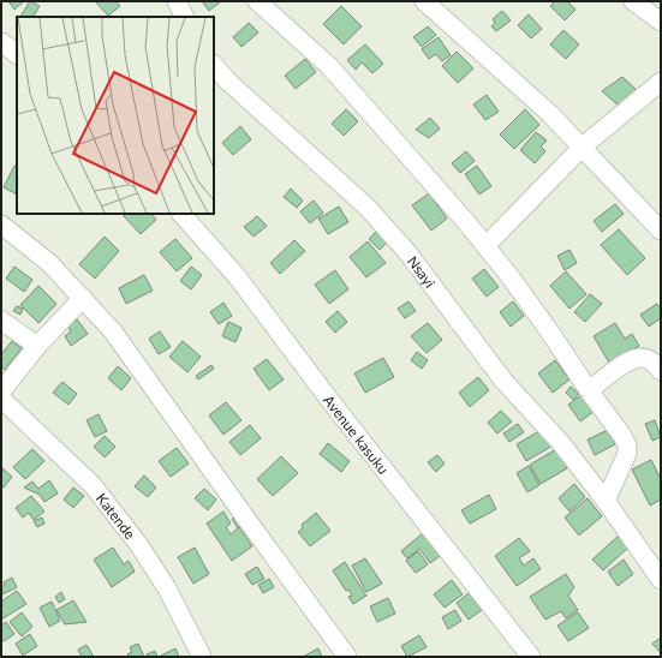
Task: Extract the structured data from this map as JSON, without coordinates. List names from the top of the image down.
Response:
{
  "streets": {
    "street": ["Nsayi", "Avenue kasuku", "Katende"]
  }
}
